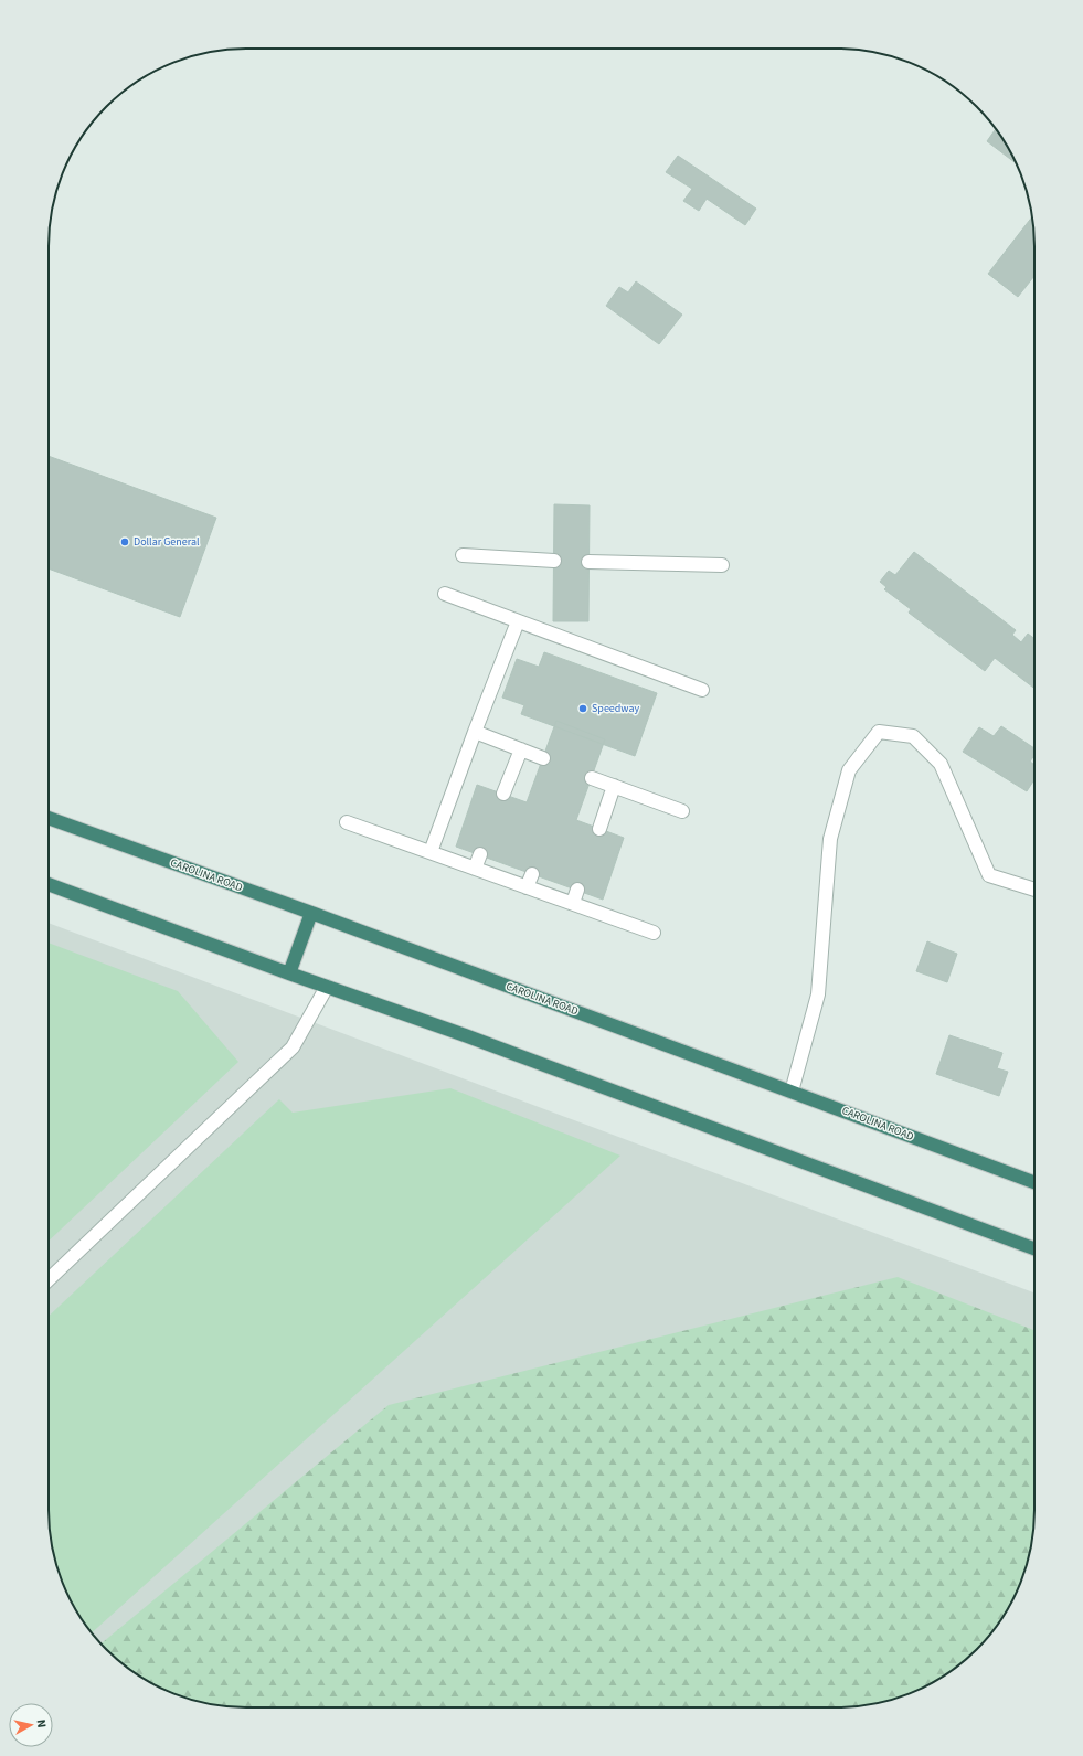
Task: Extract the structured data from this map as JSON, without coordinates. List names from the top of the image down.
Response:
{
  "streets": {
    "highway": ["CAROLINA ROAD"]
  },
  "places": ["Dollar General", "Speedway"],
  "north": "right"
}
